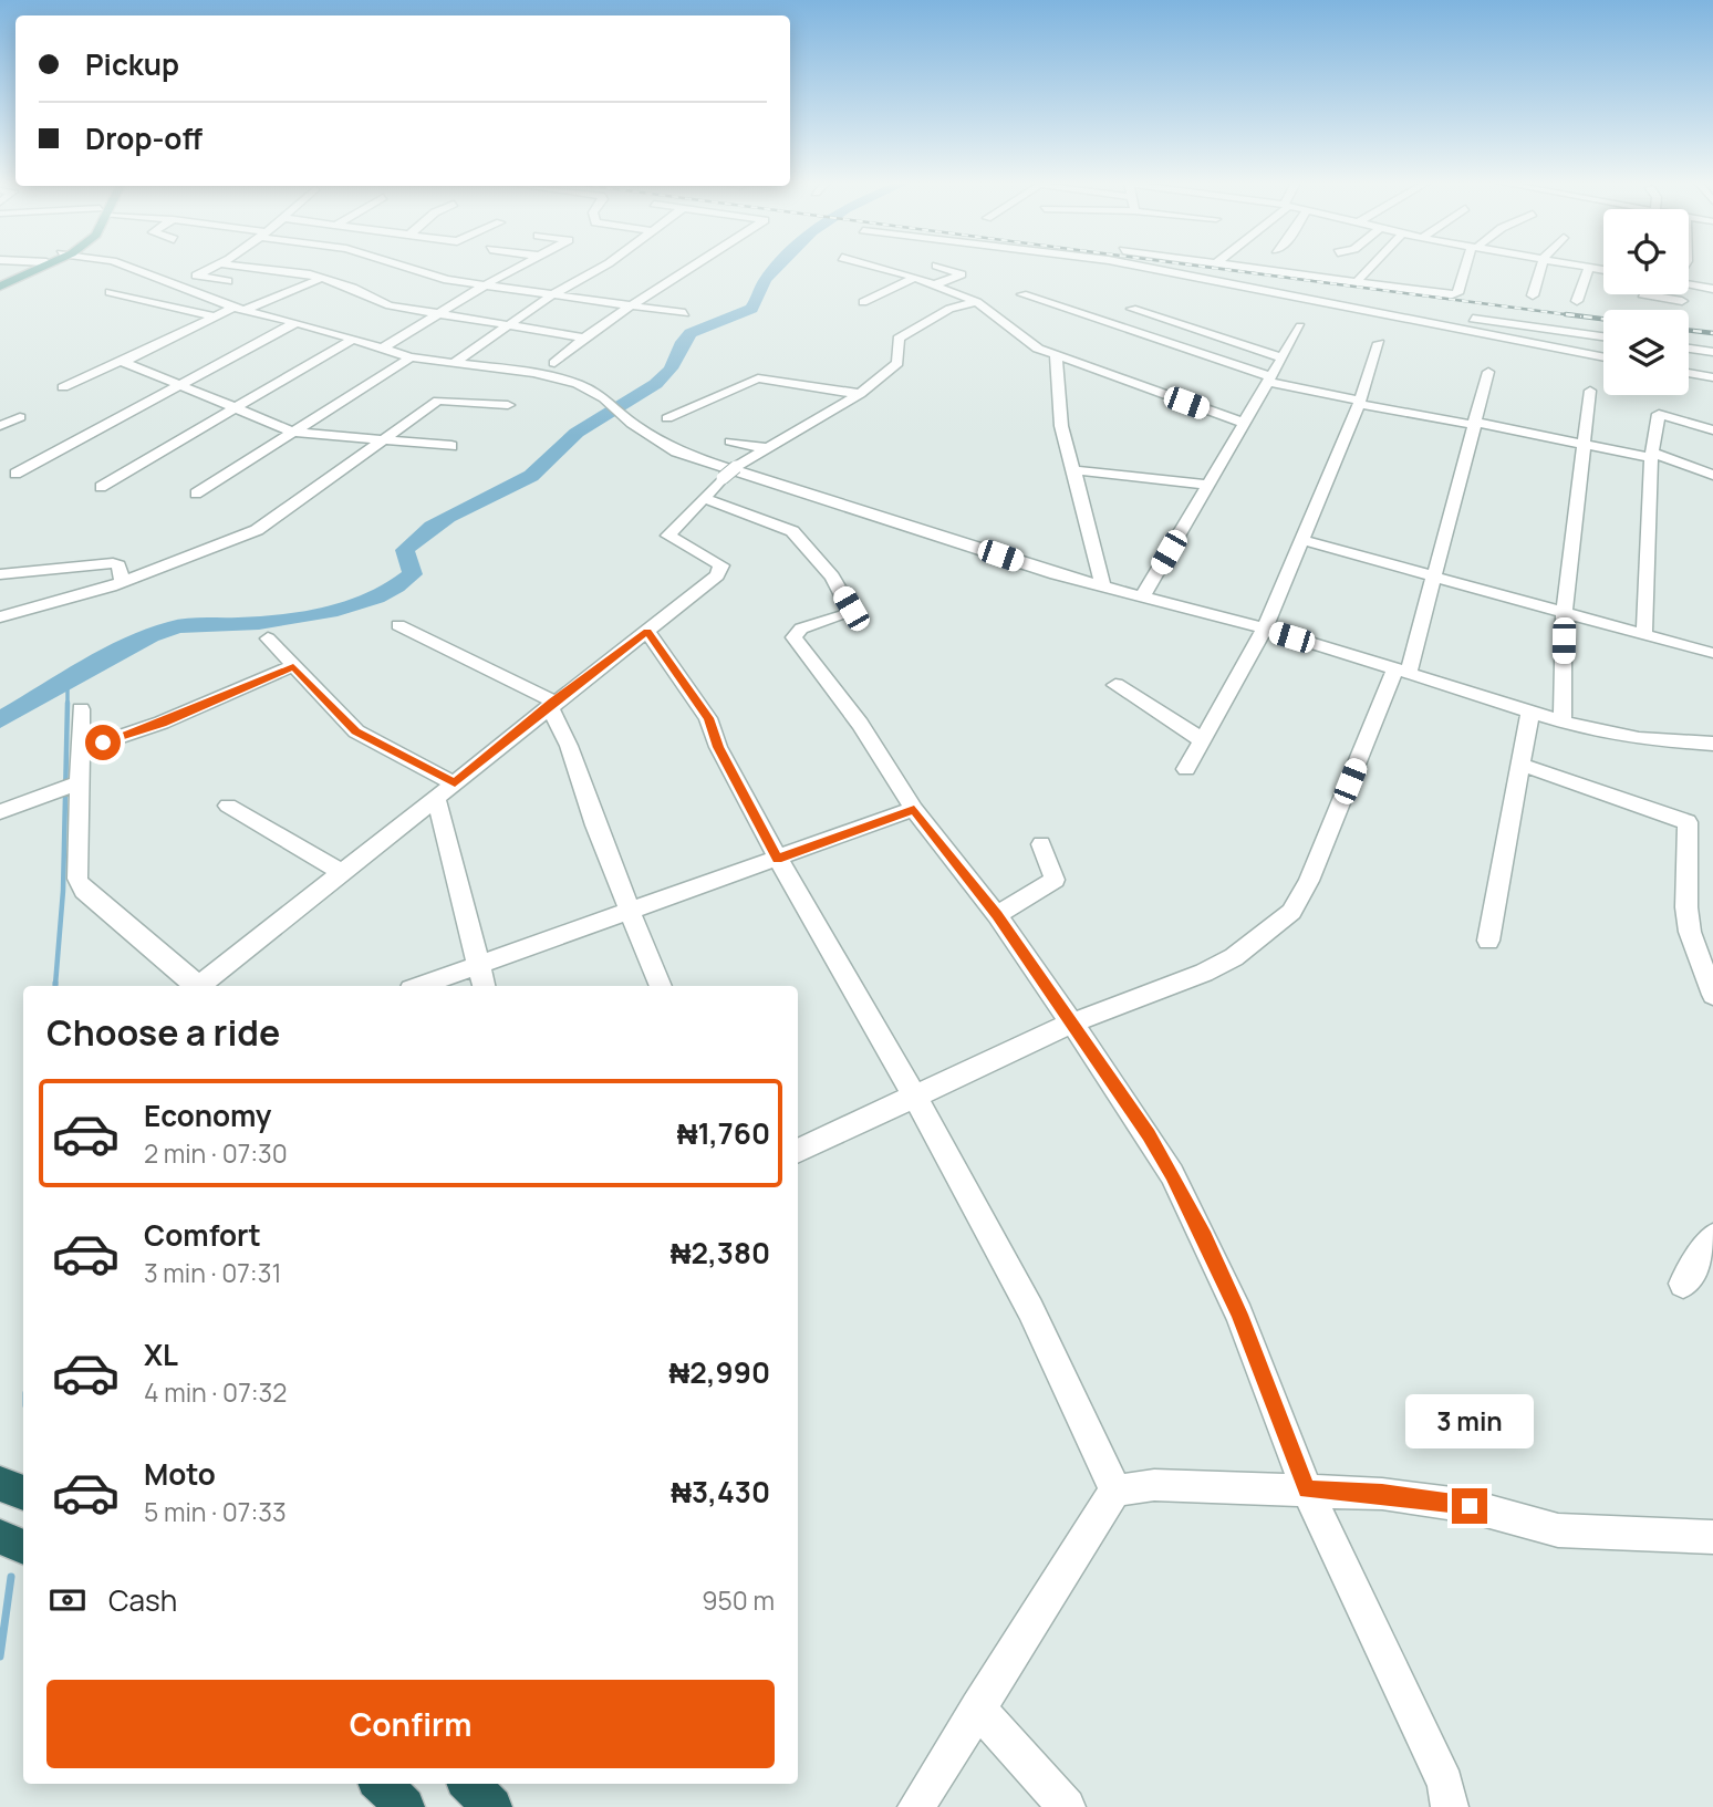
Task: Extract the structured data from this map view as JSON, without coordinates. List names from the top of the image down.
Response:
{
  "page": {
    "banner": ["Pickup", "Drop-off"],
    "heading": "Choose a ride",
    "list": [
      {
        "name": "Economy",
        "note": "2 min · 07:30",
        "value": "₦1,760"
      },
      {
        "name": "Comfort",
        "note": "3 min · 07:31",
        "value": "₦2,380"
      },
      {
        "name": "XL",
        "note": "4 min · 07:32",
        "value": "₦2,990"
      },
      {
        "name": "Moto",
        "note": "5 min · 07:33",
        "value": "₦3,430"
      }
    ],
    "bubble": "3 min",
    "pay": ["Cash", "950 m"],
    "buttons": "Confirm"
  }
}
